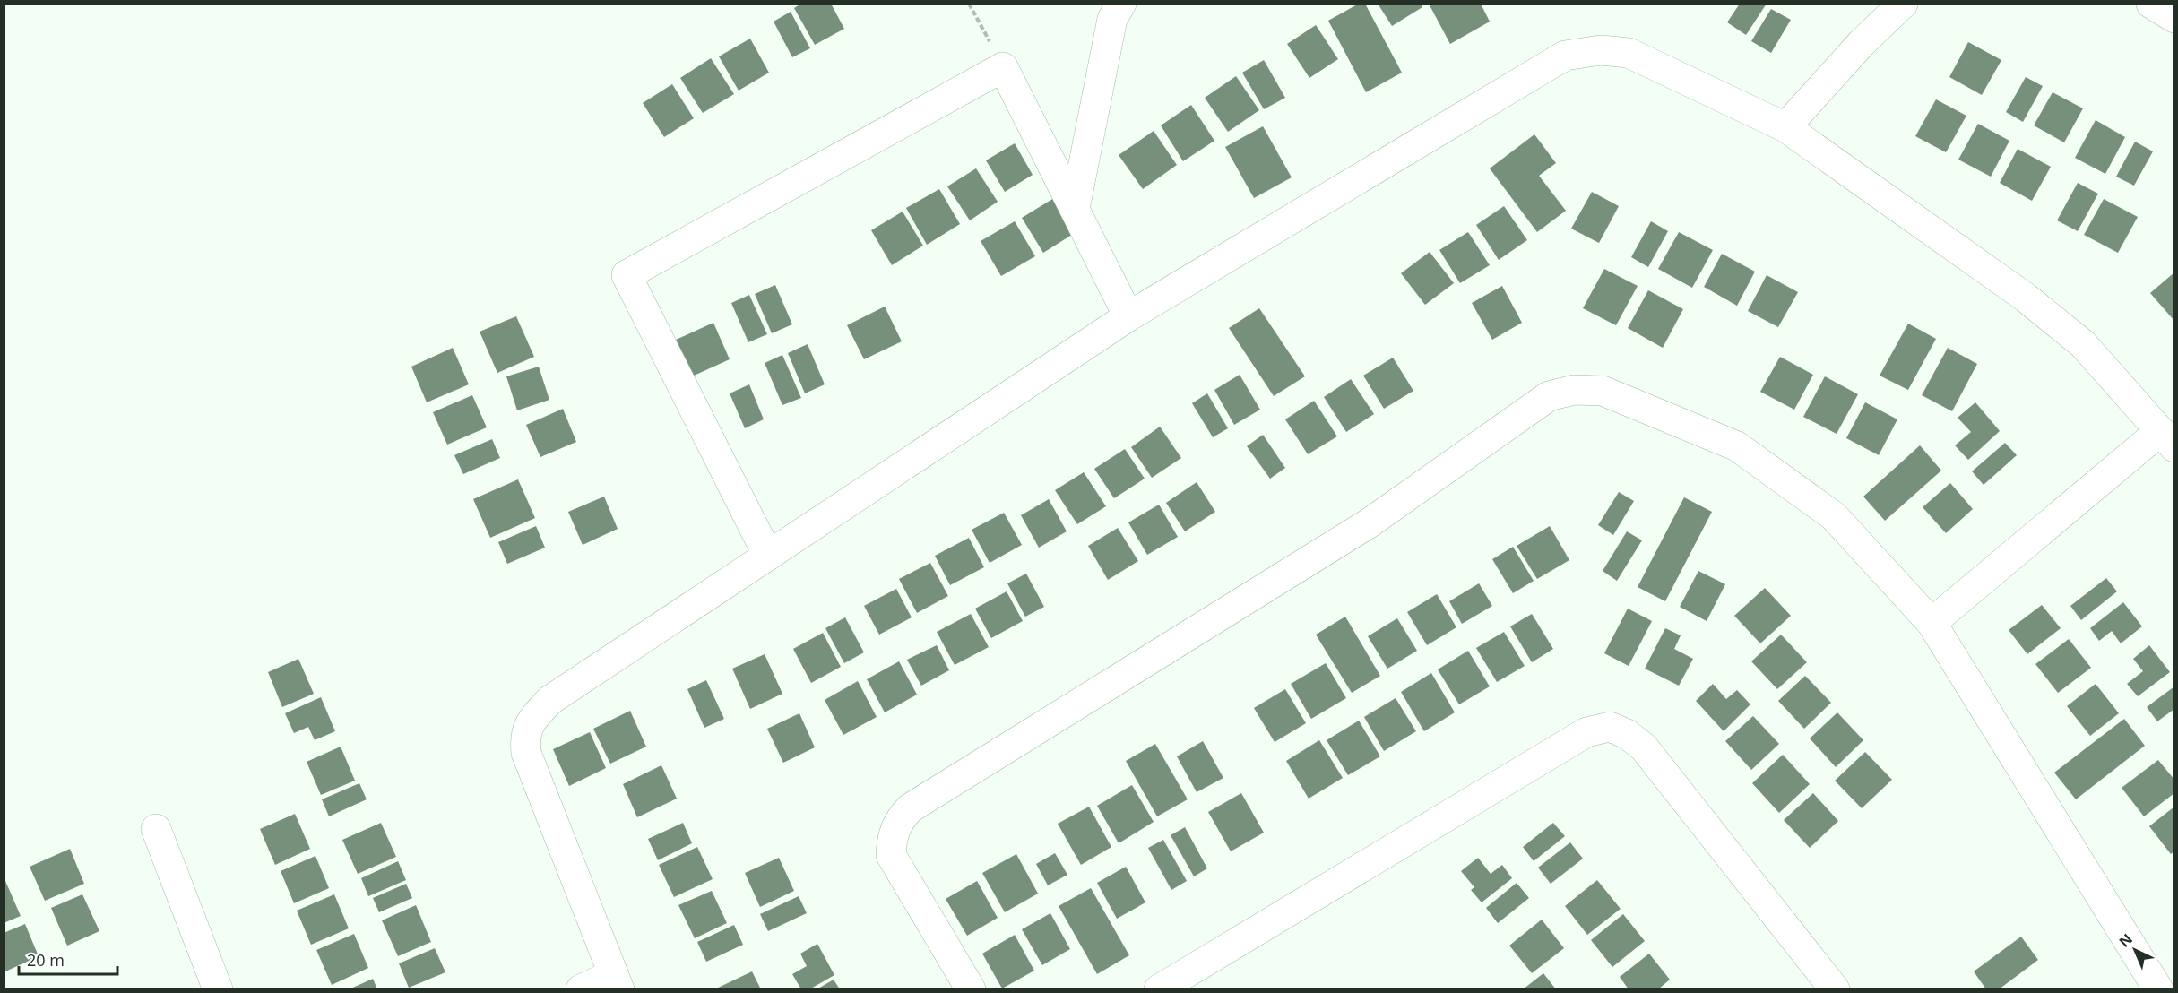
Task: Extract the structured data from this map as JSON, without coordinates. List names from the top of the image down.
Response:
{
  "scale_bar": "20 m",
  "north": "top left"
}
